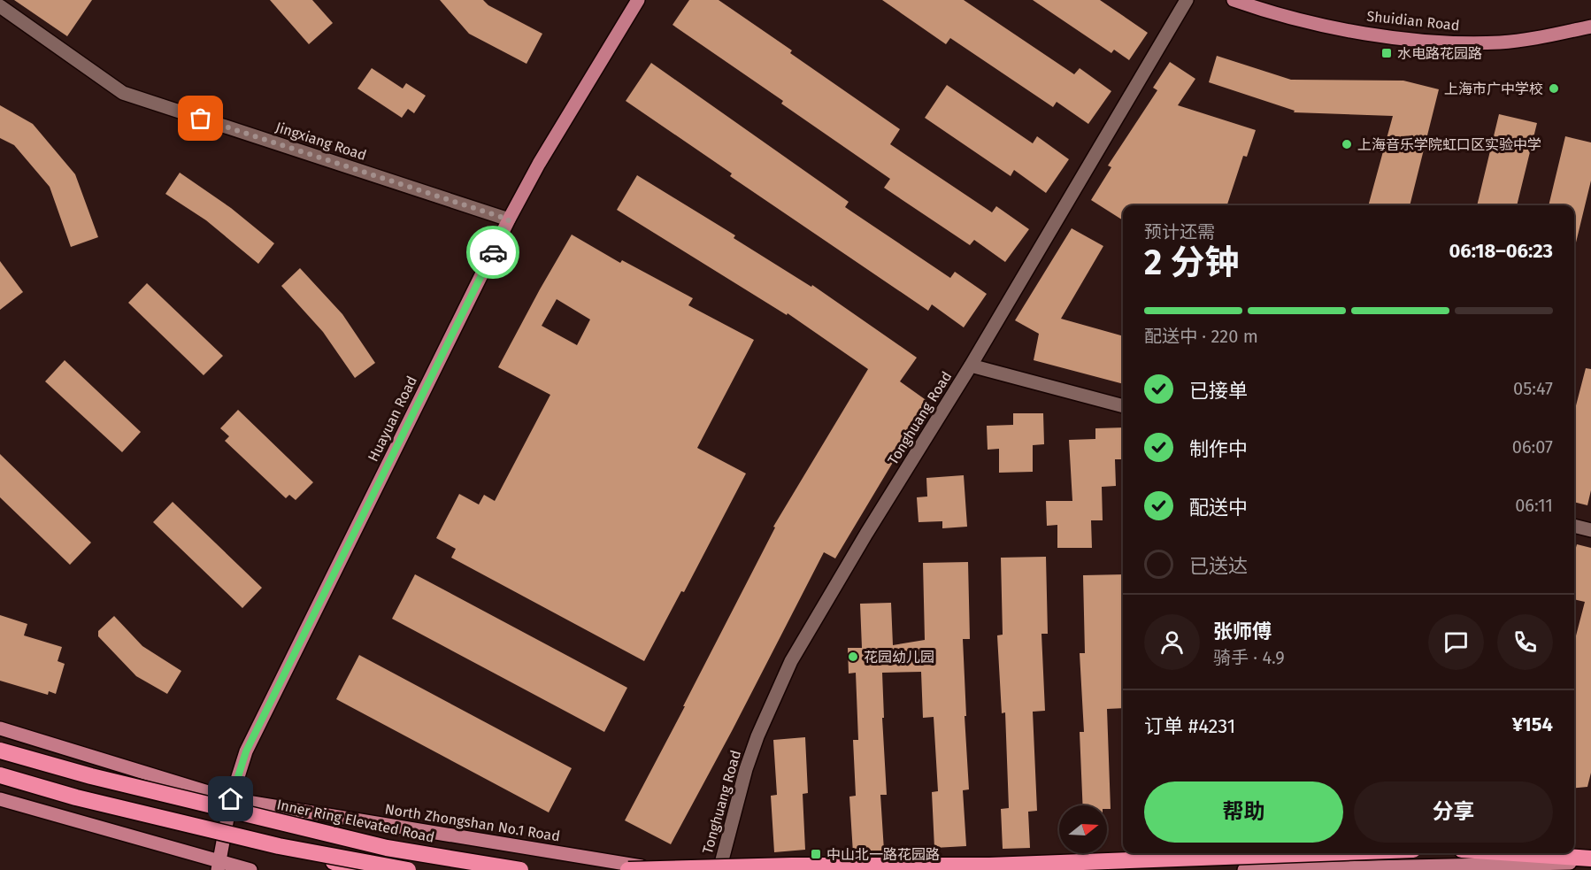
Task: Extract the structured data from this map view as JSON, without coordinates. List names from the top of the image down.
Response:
{
  "streets": {
    "highway": ["Inner Ring Elevated Road"],
    "main road": ["Shuidian Road", "Huayuan Road", "North Zhongshan No.1 Road"],
    "street": ["Jingxiang Road", "Tonghuang Road"]
  },
  "crossings": [
    ["Jingxiang Road", "Huayuan Road"],
    ["Huayuan Road", "North Zhongshan No.1 Road"]
  ],
  "places": {
    "transit": ["水电路花园路", "中山北一路花园路"],
    "other": ["上海市广中学校", "上海音乐学院虹口区实验中学", "花园幼儿园"]
  },
  "north": "right",
  "page": {
    "heading": ["2 分钟", "预计还需", "06:18–06:23"],
    "panel": [
      "张师傅",
      "骑手 · 4.9",
      "订单 #4231",
      "¥154"
    ],
    "bar": "配送中 · 220 m",
    "list": [
      ["已接单", "05:47"],
      ["制作中", "06:07"],
      ["配送中", "06:11"],
      "已送达"
    ],
    "buttons": ["帮助", "分享"]
  }
}
